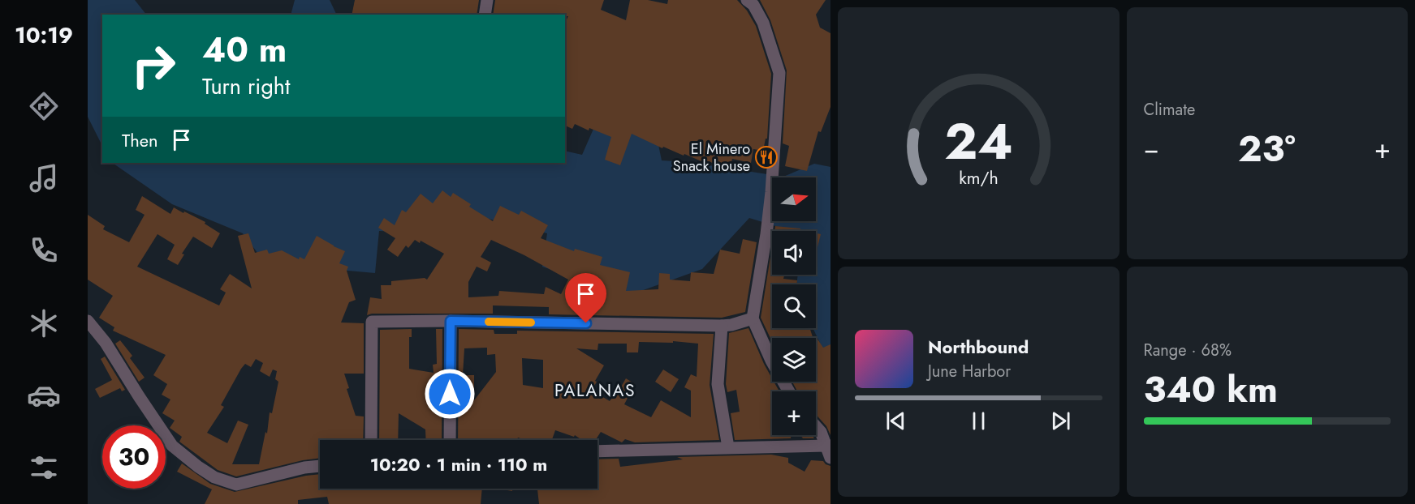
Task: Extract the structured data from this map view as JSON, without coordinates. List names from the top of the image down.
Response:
{
  "districts": ["PALANAS"],
  "places": {
    "restaurant": ["El Minero Snack house"]
  },
  "north": "right",
  "page": {
    "tabs": "10:19",
    "tile": [
      "Climate",
      ["Range · 68%", "340 km"]
    ],
    "turn": ["40 m", "Turn right"],
    "then": "Then",
    "heat": ["−", "23°", "+"],
    "map_buttons": "+",
    "song": ["Northbound", "June Harbor"],
    "limit": "30",
    "trip": "10:20 · 1 min · 110 m",
    "gauge": ["24", "km/h"]
  }
}
